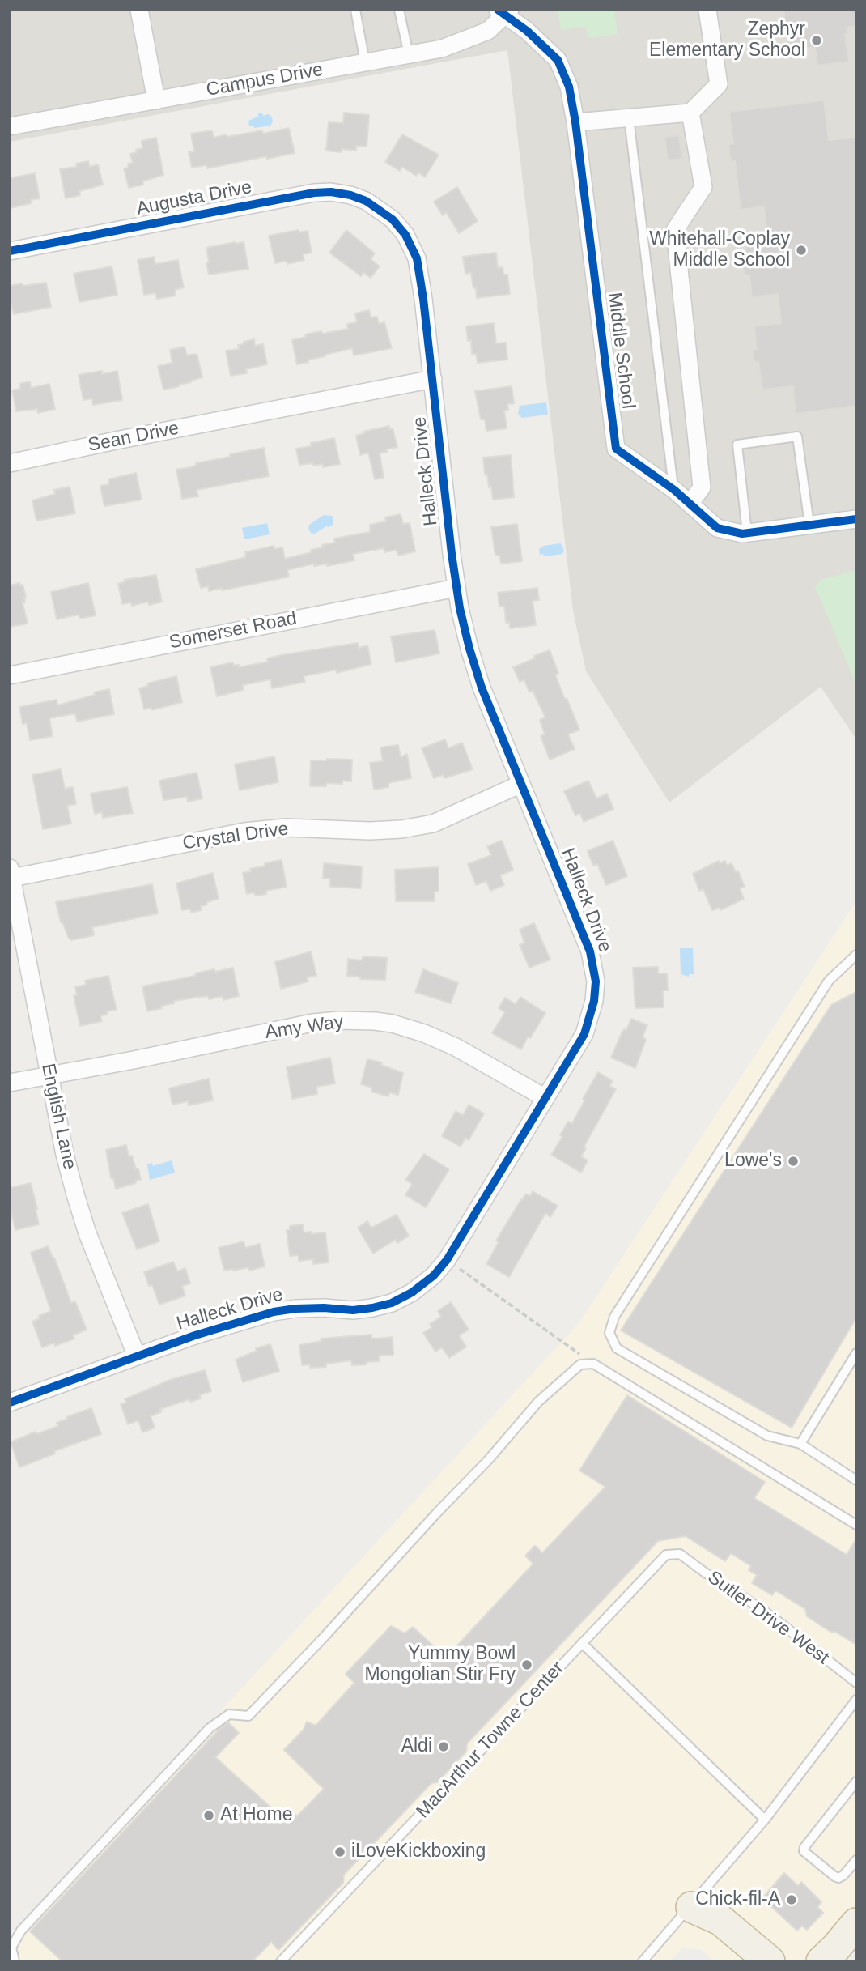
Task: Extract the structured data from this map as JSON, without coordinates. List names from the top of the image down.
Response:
{
  "streets": {
    "street": [
      "Campus Drive",
      "Augusta Drive",
      "Middle School",
      "Sean Drive",
      "Halleck Drive",
      "Somerset Road",
      "Crystal Drive",
      "Amy Way",
      "English Lane"
    ],
    "lane": ["Sutler Drive West", "MacArthur Towne Center"]
  },
  "crossings": [
    ["Campus Drive", "Middle School"],
    ["Augusta Drive", "Halleck Drive"],
    ["Sean Drive", "Halleck Drive"],
    ["Halleck Drive", "Somerset Road"],
    ["Halleck Drive", "Crystal Drive"],
    ["Halleck Drive", "Amy Way"],
    ["Halleck Drive", "English Lane"],
    ["Crystal Drive", "English Lane"],
    ["Amy Way", "English Lane"],
    ["Sutler Drive West", "MacArthur Towne Center"]
  ],
  "places": [
    "Zephyr Elementary School",
    "Whitehall-Coplay Middle School",
    "Lowe's",
    "Yummy Bowl Mongolian Stir Fry",
    "Aldi",
    "At Home",
    "iLoveKickboxing",
    "Chick-fil-A"
  ]
}
